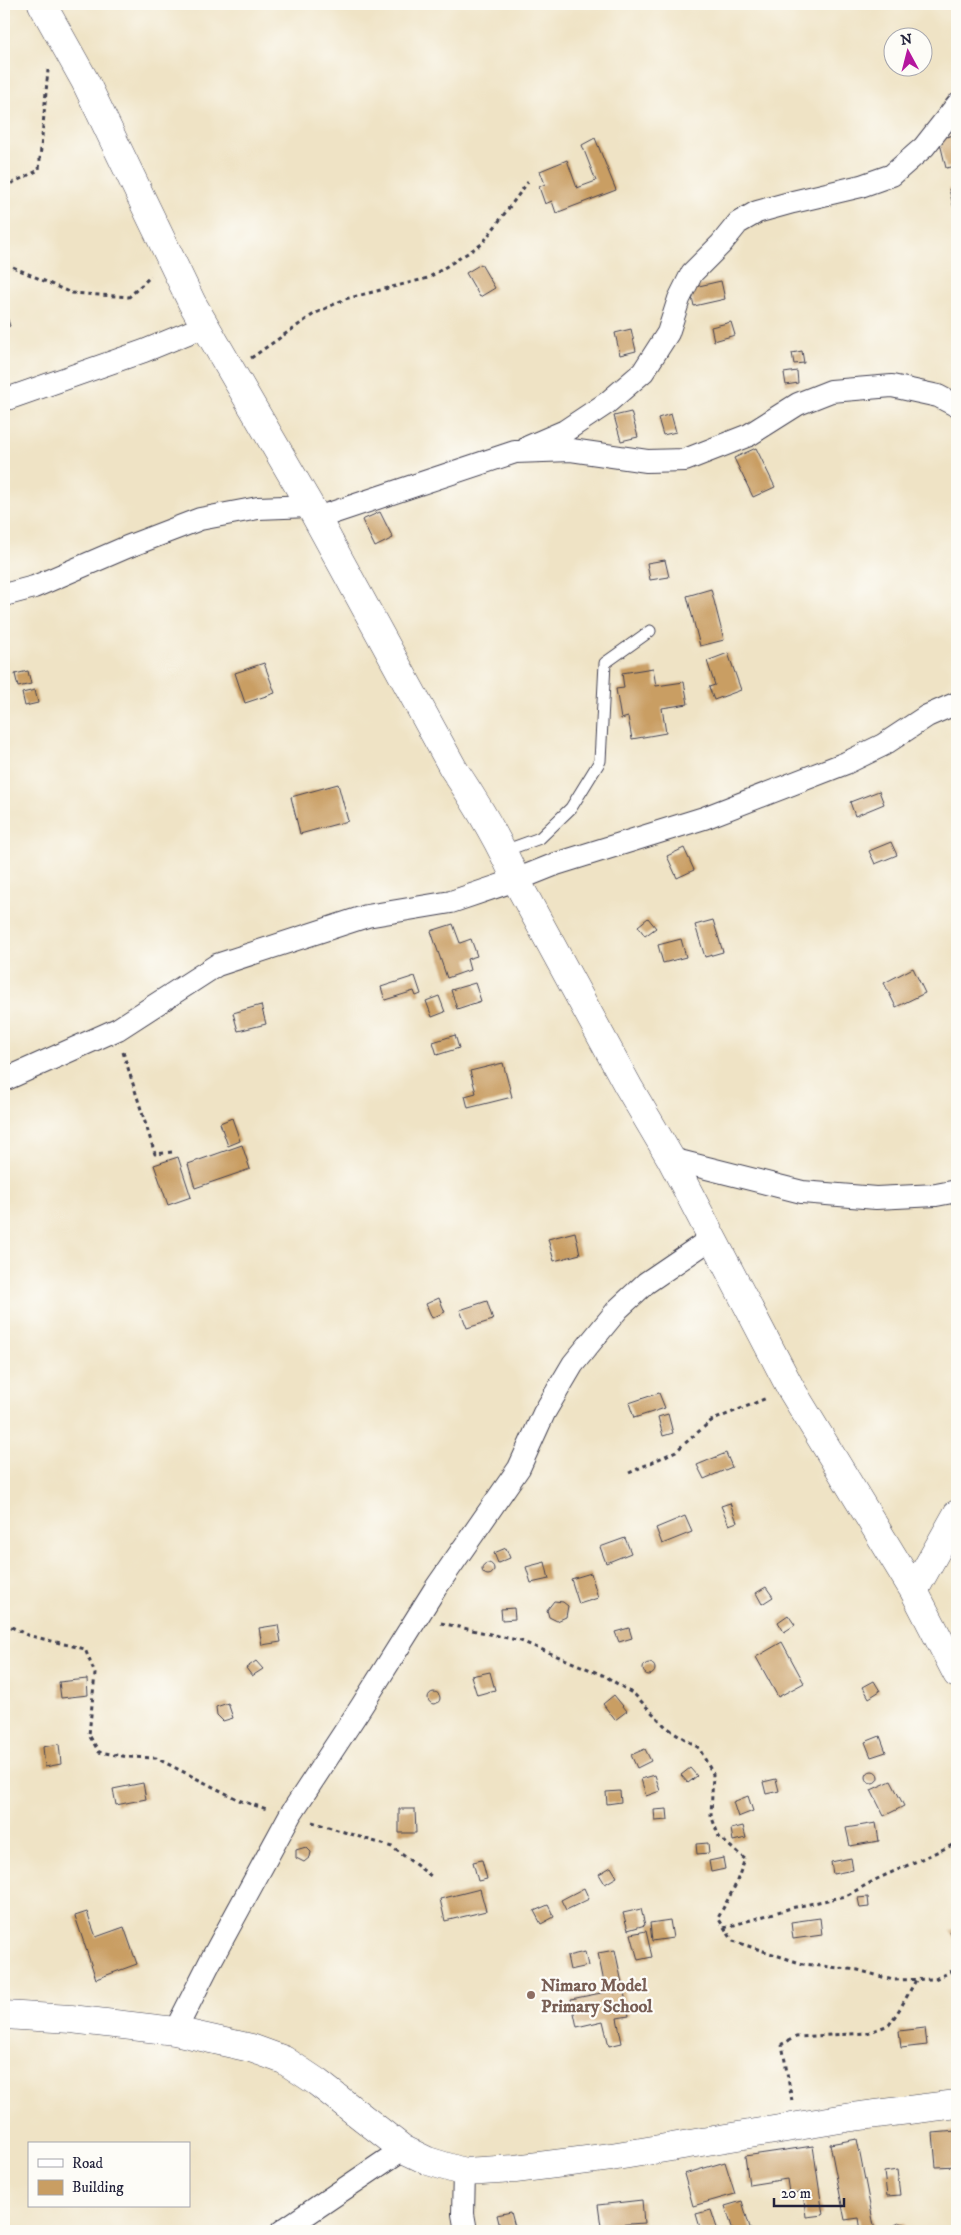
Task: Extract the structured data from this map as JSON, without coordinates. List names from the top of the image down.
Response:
{
  "places": ["Nimaro Model Primary School"],
  "legend": ["Road", "Building"],
  "scale_bar": "20 m",
  "north": "top"
}
